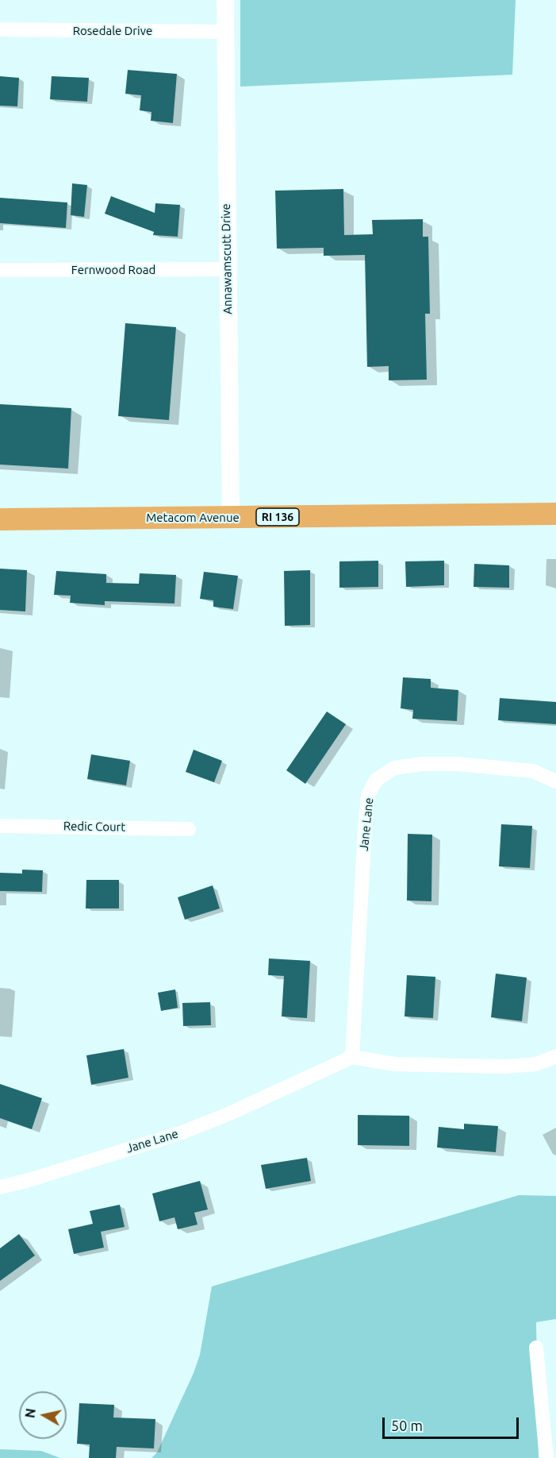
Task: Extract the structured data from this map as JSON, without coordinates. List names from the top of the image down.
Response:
{
  "streets": {
    "main road": ["RI 136", "Metacom Avenue"],
    "street": [
      "Rosedale Drive",
      "Annawamscutt Drive",
      "Fernwood Road",
      "Jane Lane",
      "Redic Court"
    ]
  },
  "crossings": [
    ["Rosedale Drive", "Annawamscutt Drive"],
    ["Annawamscutt Drive", "Fernwood Road"],
    ["Annawamscutt Drive", "Metacom Avenue"]
  ],
  "scale_bar": "50 m",
  "north": "left"
}
